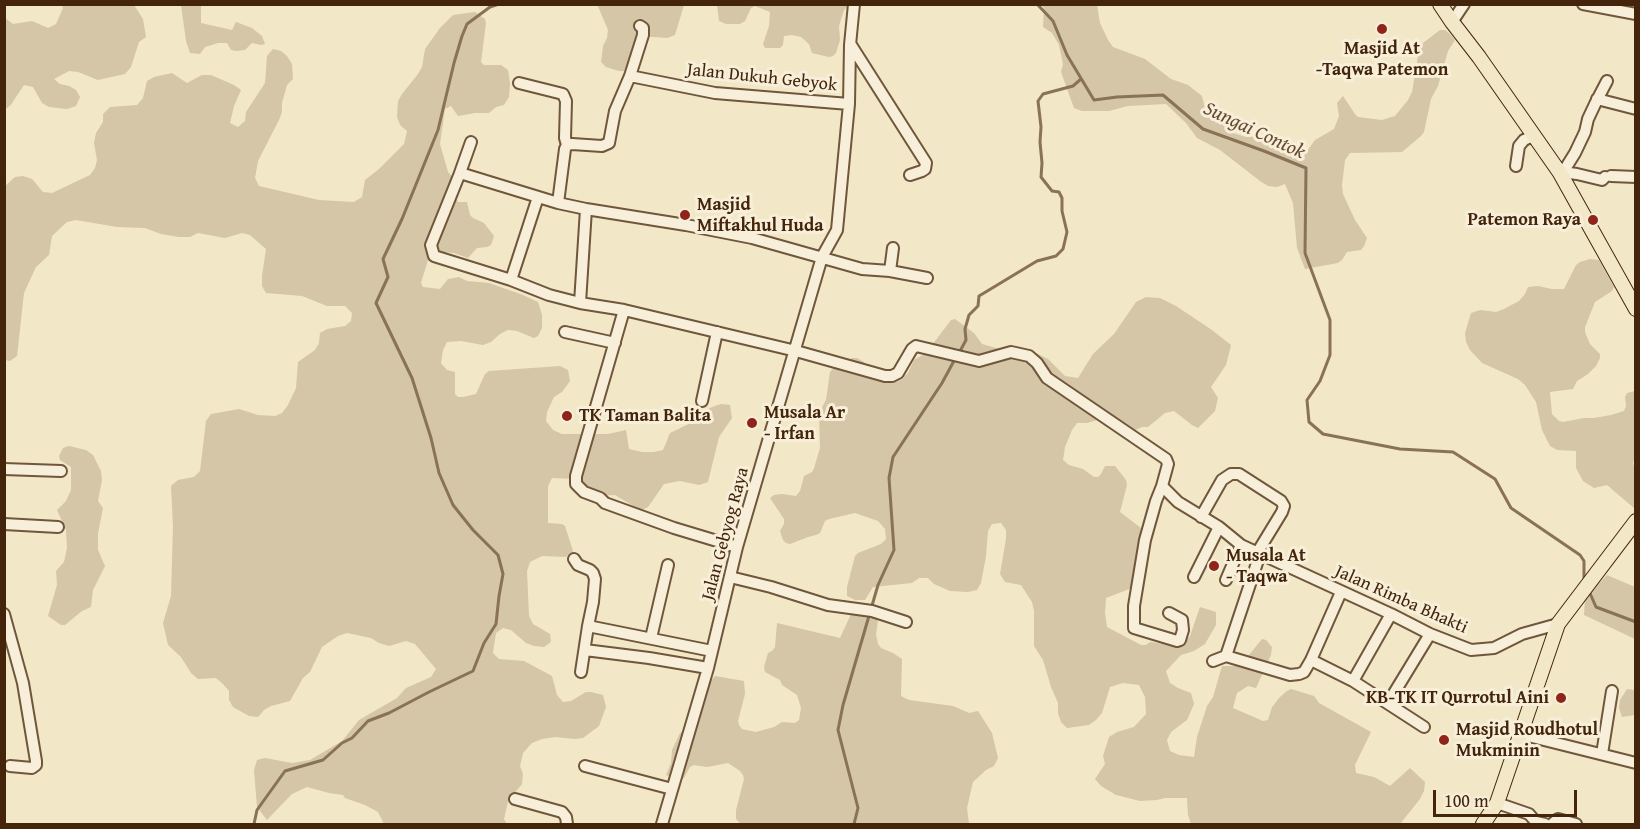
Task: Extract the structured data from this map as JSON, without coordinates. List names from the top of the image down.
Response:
{
  "streets": {
    "street": ["Jalan Dukuh Gebyok", "Jalan Gebyog Raya", "Jalan Rimba Bhakti"]
  },
  "crossings": [
    ["Jalan Dukuh Gebyok", "Jalan Gebyog Raya"]
  ],
  "water": ["Sungai Contok"],
  "places": [
    "Masjid At -Taqwa Patemon",
    "Masjid Miftakhul Huda",
    "Patemon Raya",
    "TK Taman Balita",
    "Musala Ar - Irfan",
    "Musala At - Taqwa",
    "KB-TK IT Qurrotul Aini",
    "Masjid Roudhotul Mukminin"
  ],
  "scale_bar": "100 m"
}
